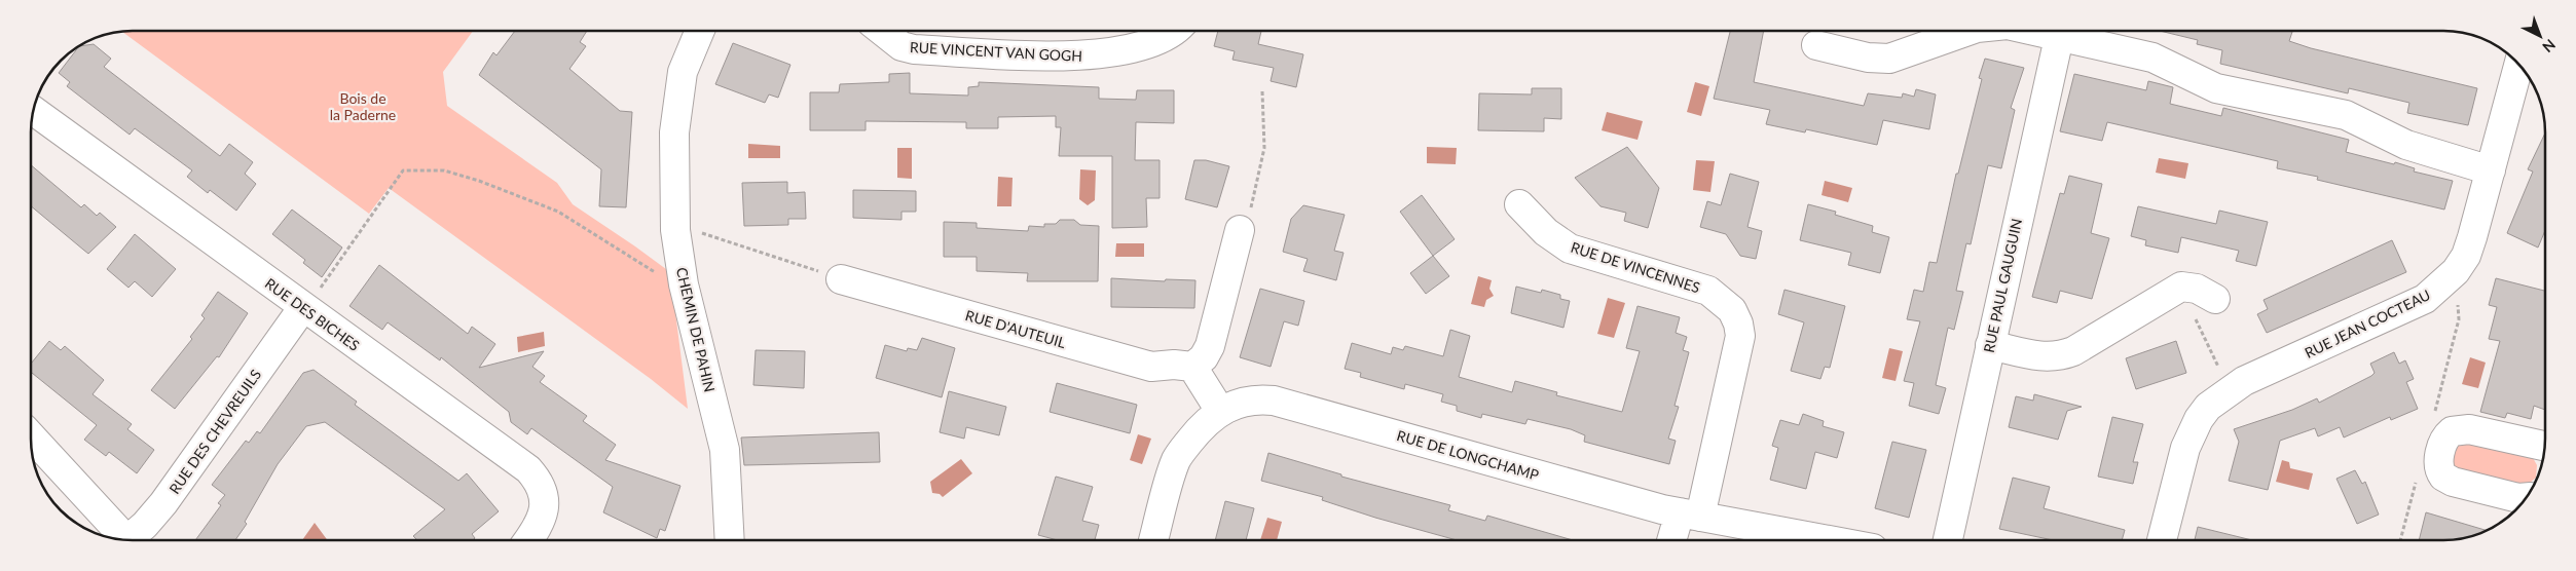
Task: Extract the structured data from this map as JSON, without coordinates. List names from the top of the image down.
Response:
{
  "streets": {
    "street": [
      "RUE VINCENT VAN GOGH",
      "RUE DE VINCENNES",
      "RUE PAUL GAUGUIN",
      "RUE DES BICHES",
      "RUE JEAN COCTEAU",
      "RUE D'AUTEUIL",
      "CHEMIN DE PAHIN",
      "RUE DES CHEVREUILS",
      "RUE DE LONGCHAMP"
    ]
  },
  "crossings": [
    ["RUE DE VINCENNES", "RUE DE LONGCHAMP"],
    ["RUE DES BICHES", "RUE DES CHEVREUILS"]
  ],
  "parks": ["Bois de la Paderne"],
  "north": "bottom right"
}
